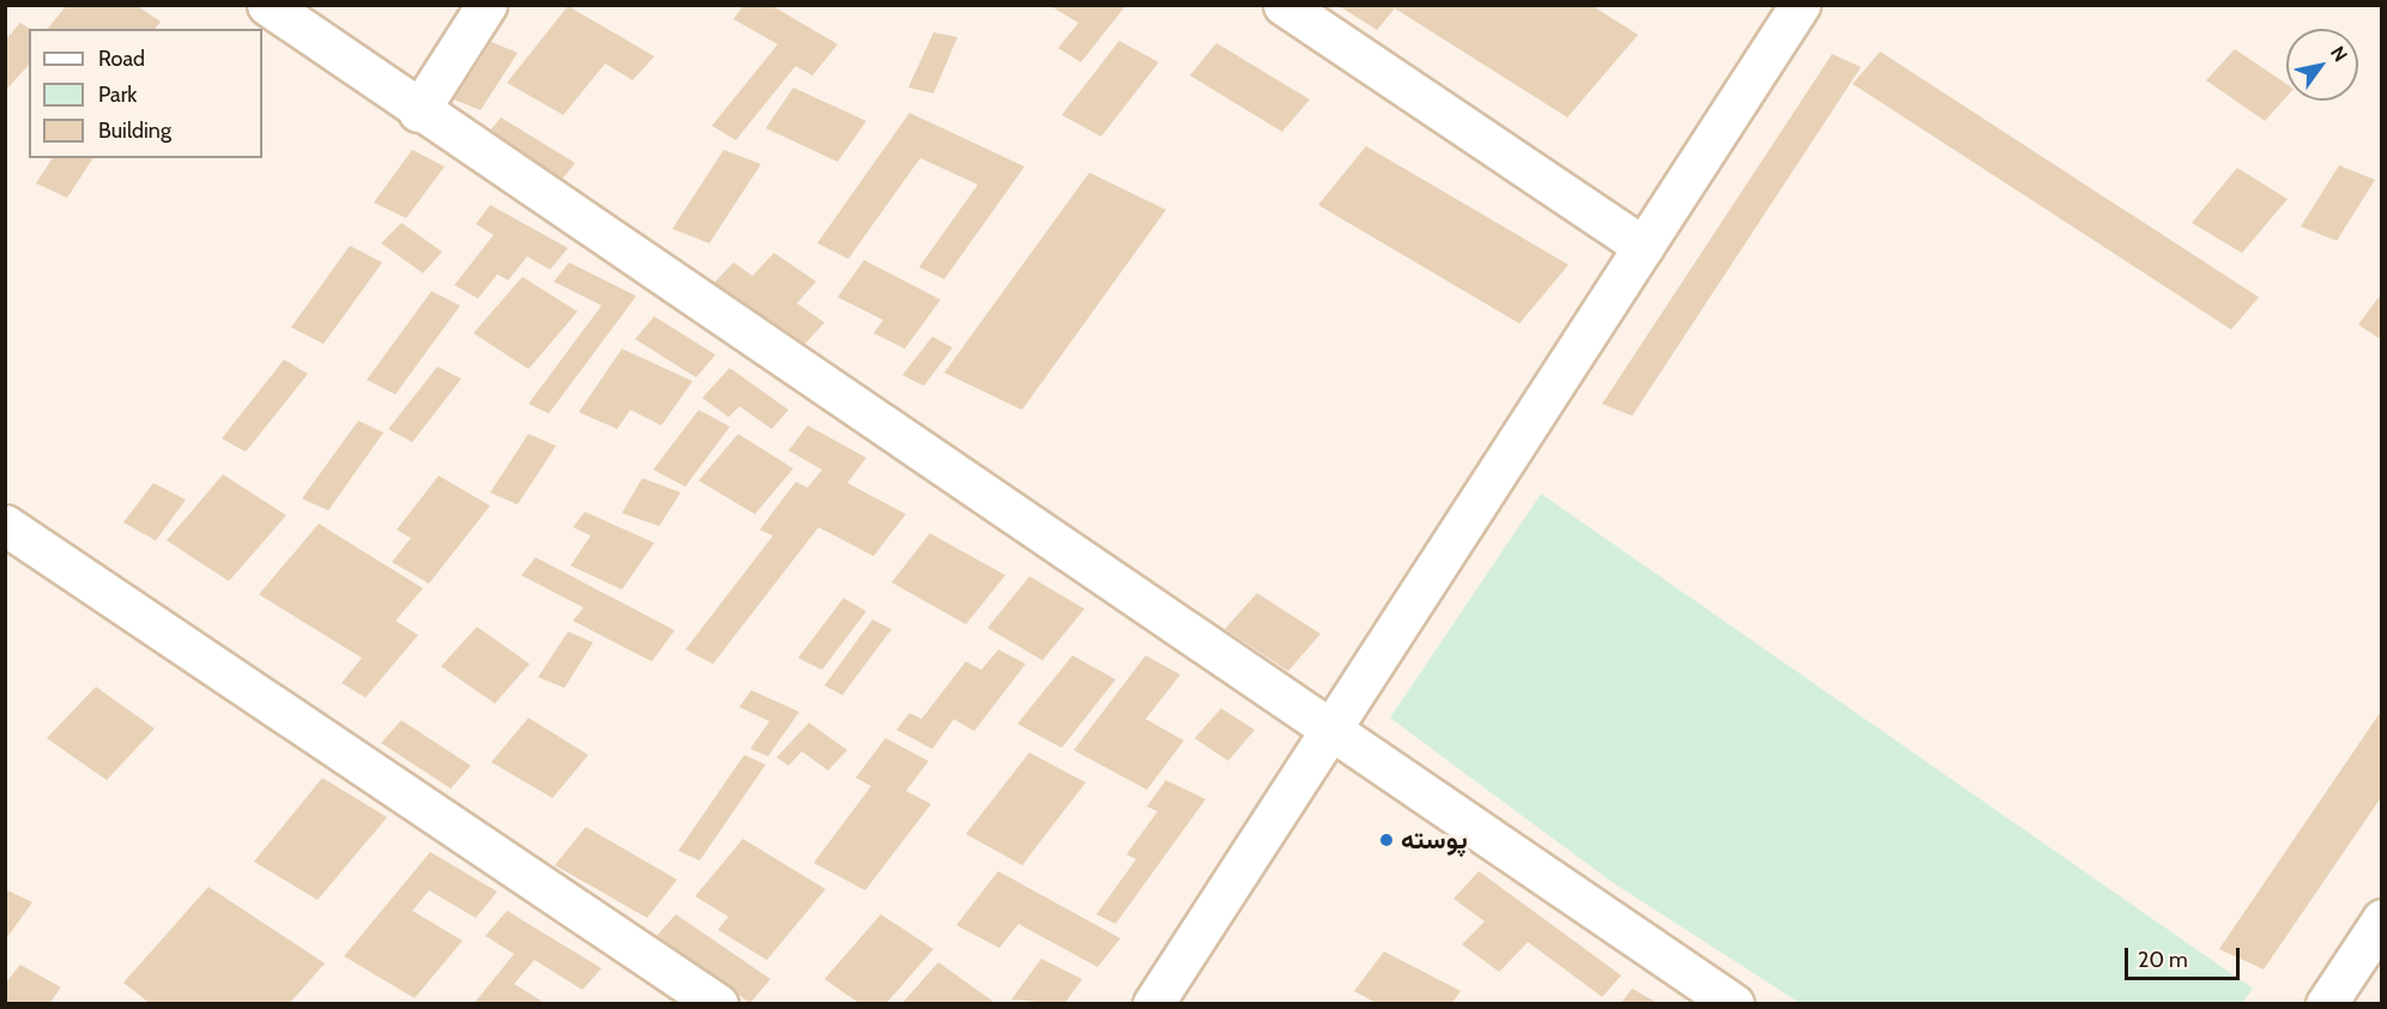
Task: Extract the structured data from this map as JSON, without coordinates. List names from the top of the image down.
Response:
{
  "places": ["پوسته"],
  "legend": ["Road", "Park", "Building"],
  "scale_bar": "20 m",
  "north": "top right"
}
